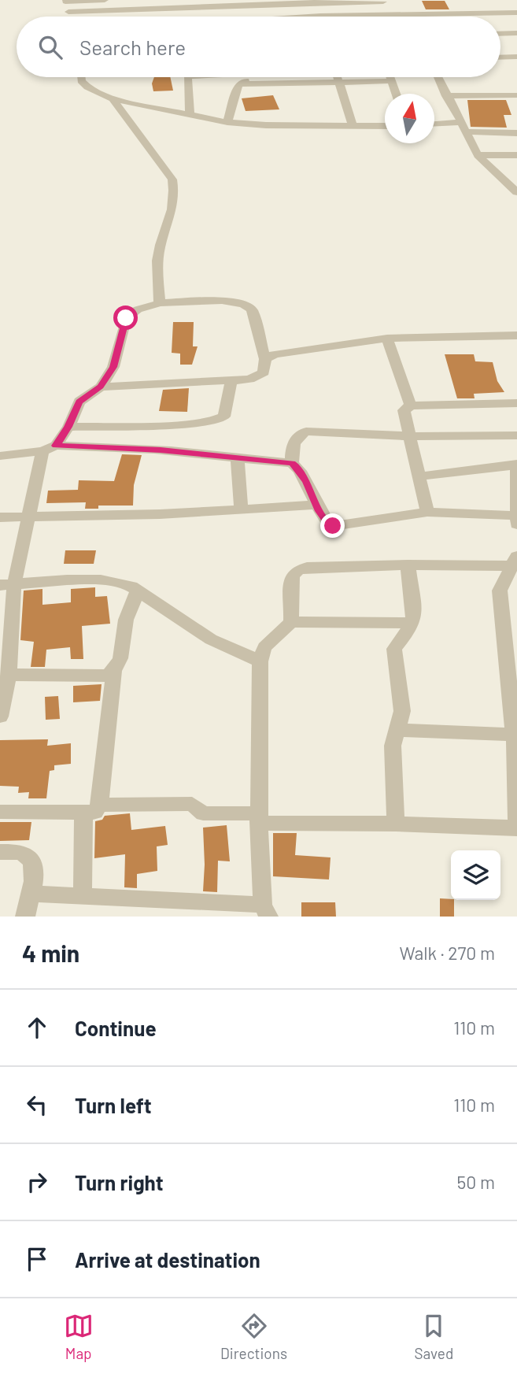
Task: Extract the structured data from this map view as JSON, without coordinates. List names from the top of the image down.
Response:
{
  "north": "top",
  "page": {
    "search": "Search here",
    "heading": ["4 min", "Walk · 270 m"],
    "list": [
      ["Continue", "110 m"],
      ["Turn left", "110 m"],
      ["Turn right", "50 m"],
      "Arrive at destination"
    ],
    "nav": ["Map", "Directions", "Saved"]
  }
}
